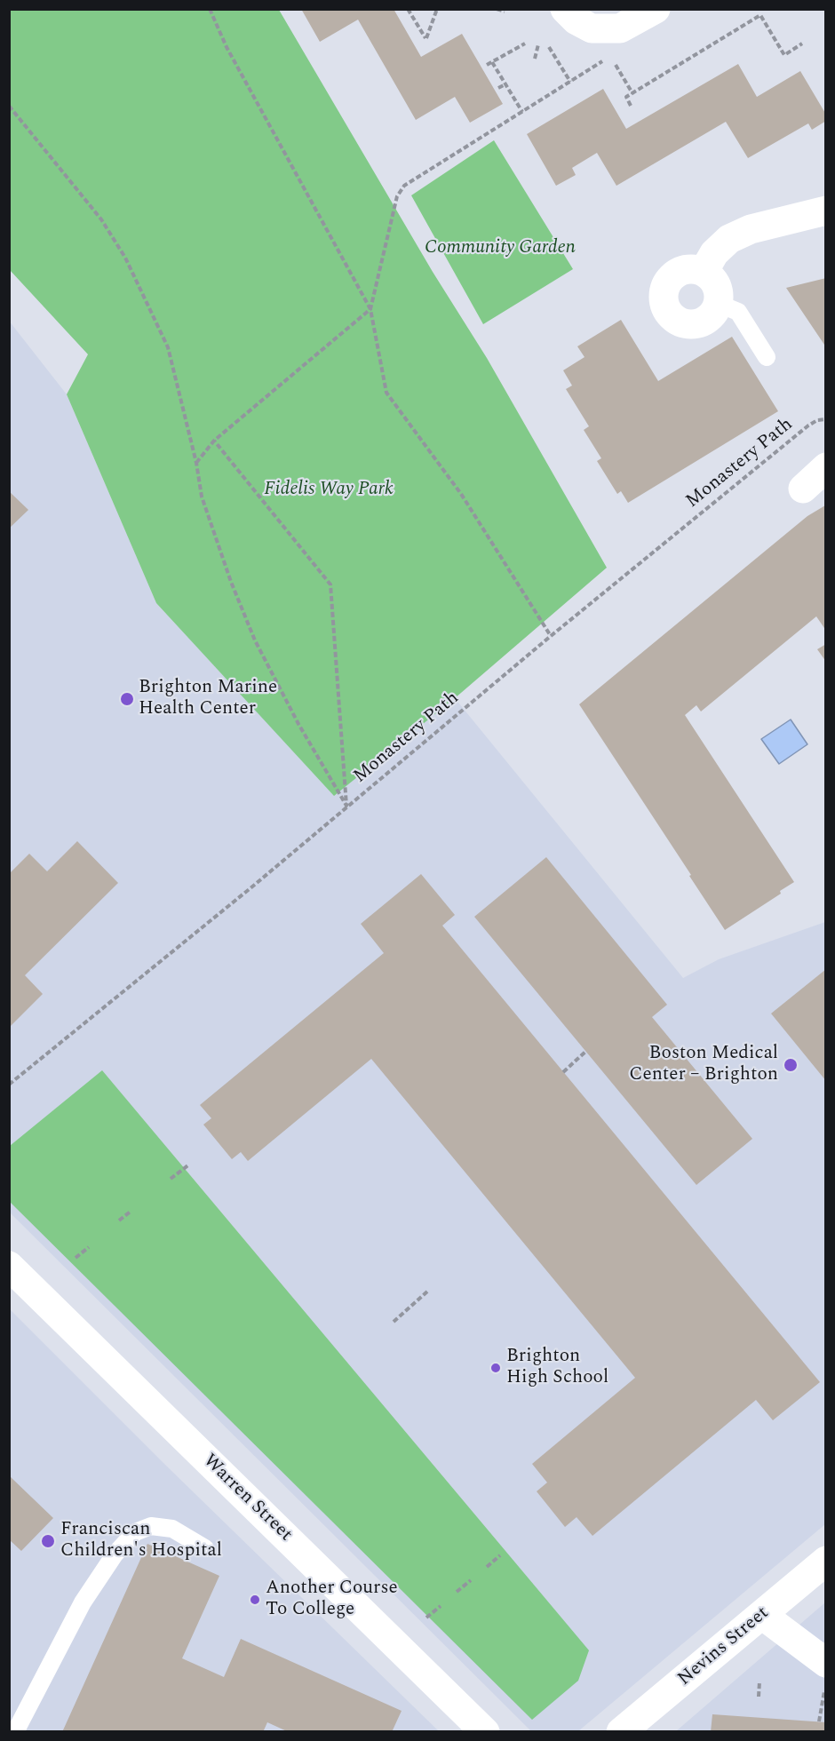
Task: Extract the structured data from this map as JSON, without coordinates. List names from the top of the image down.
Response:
{
  "streets": {
    "street": ["Warren Street", "Nevins Street"],
    "path": ["Monastery Path"]
  },
  "parks": ["Community Garden", "Fidelis Way Park"],
  "places": [
    "Brighton Marine Health Center",
    "Boston Medical Center – Brighton",
    "Brighton High School",
    "Franciscan Children's Hospital",
    "Another Course To College"
  ]
}
